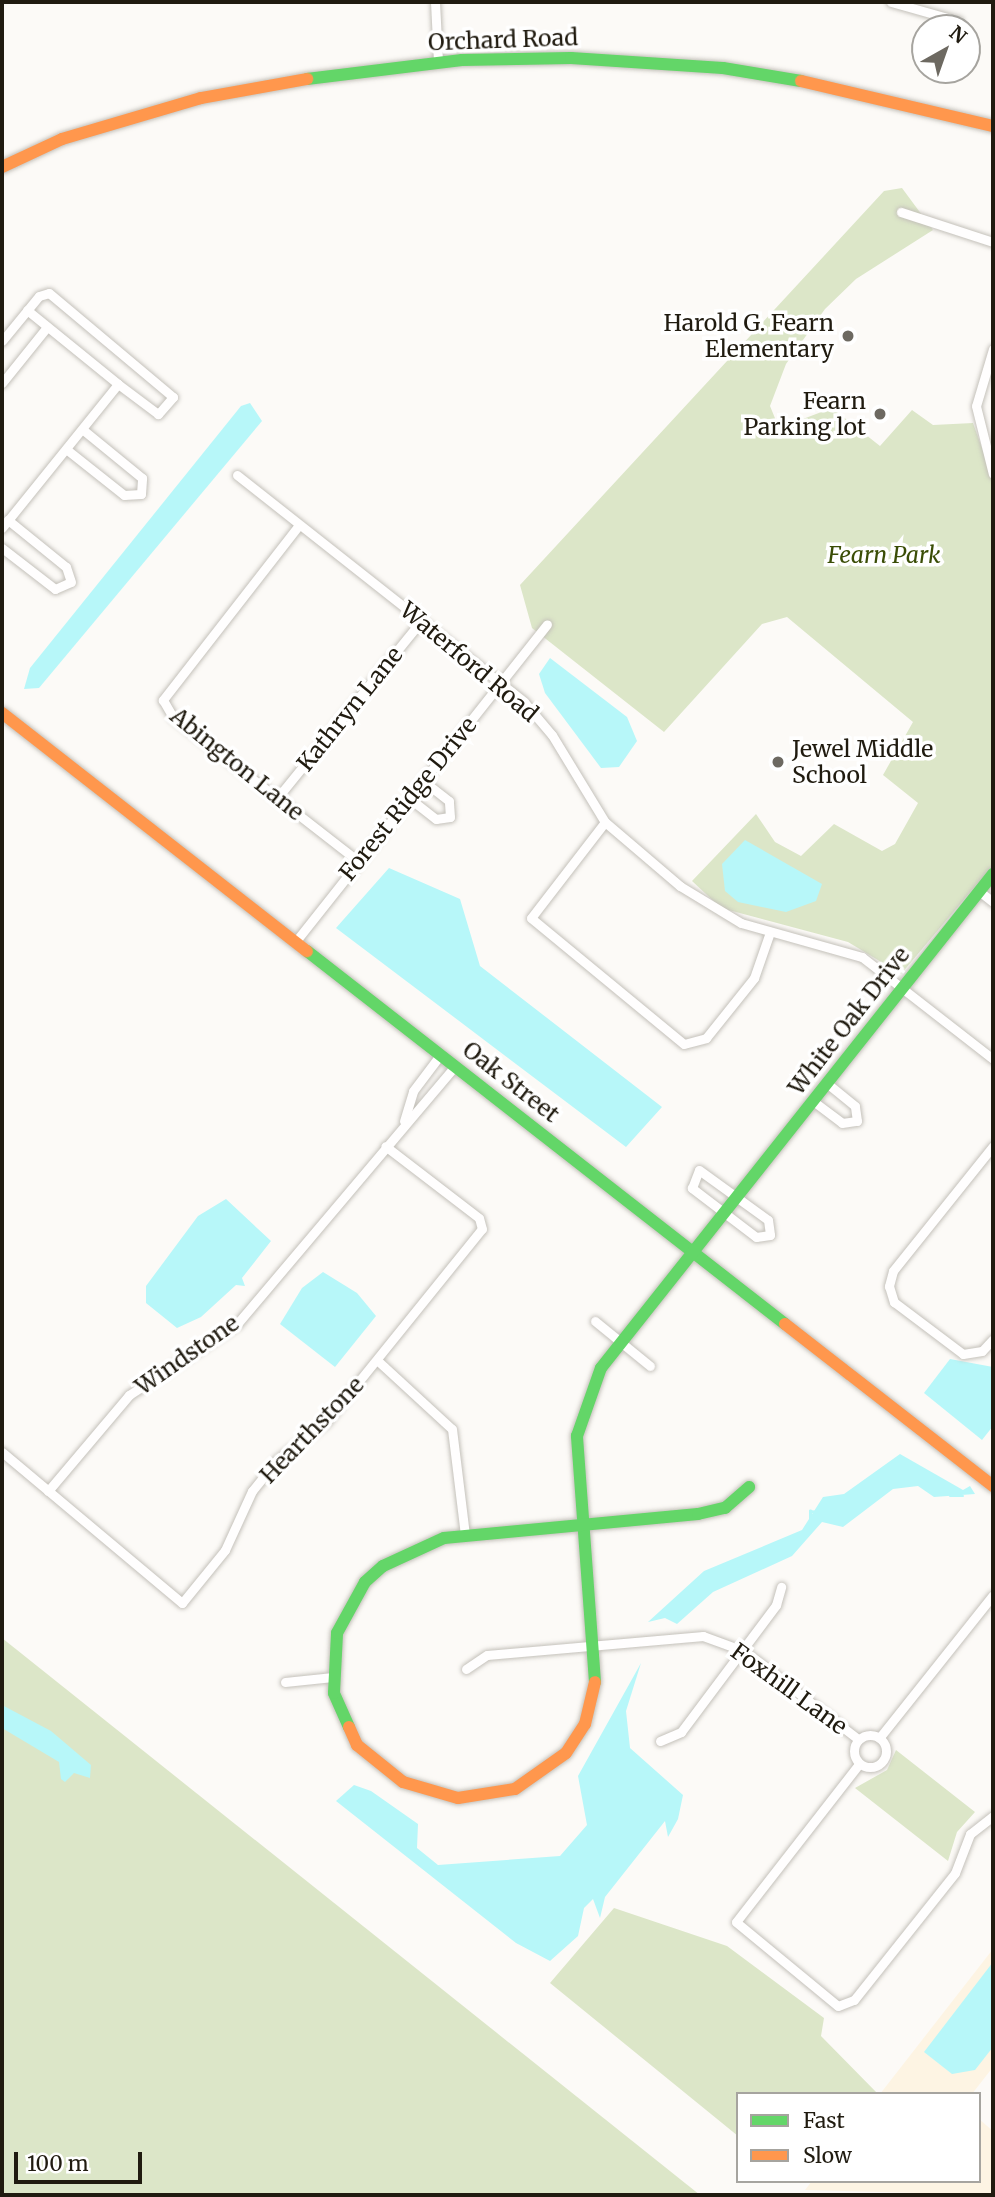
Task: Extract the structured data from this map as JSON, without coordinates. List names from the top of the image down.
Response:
{
  "streets": {
    "street": [
      "Orchard Road",
      "Waterford Road",
      "Kathryn Lane",
      "Abington Lane",
      "Forest Ridge Drive",
      "White Oak Drive",
      "Oak Street",
      "Windstone",
      "Hearthstone",
      "Foxhill Lane"
    ]
  },
  "crossings": [
    ["Waterford Road", "Kathryn Lane"],
    ["Waterford Road", "Abington Lane"],
    ["Waterford Road", "Forest Ridge Drive"],
    ["Waterford Road", "White Oak Drive"],
    ["Kathryn Lane", "Abington Lane"],
    ["Abington Lane", "Forest Ridge Drive"],
    ["Forest Ridge Drive", "Oak Street"],
    ["White Oak Drive", "Oak Street"],
    ["White Oak Drive", "Foxhill Lane"],
    ["Oak Street", "Windstone"],
    ["Windstone", "Hearthstone"]
  ],
  "parks": ["Fearn Park"],
  "places": ["Harold G. Fearn Elementary", "Fearn Parking lot", "Jewel Middle School"],
  "legend": ["Fast", "Slow"],
  "scale_bar": "100 m",
  "north": "top right"
}
